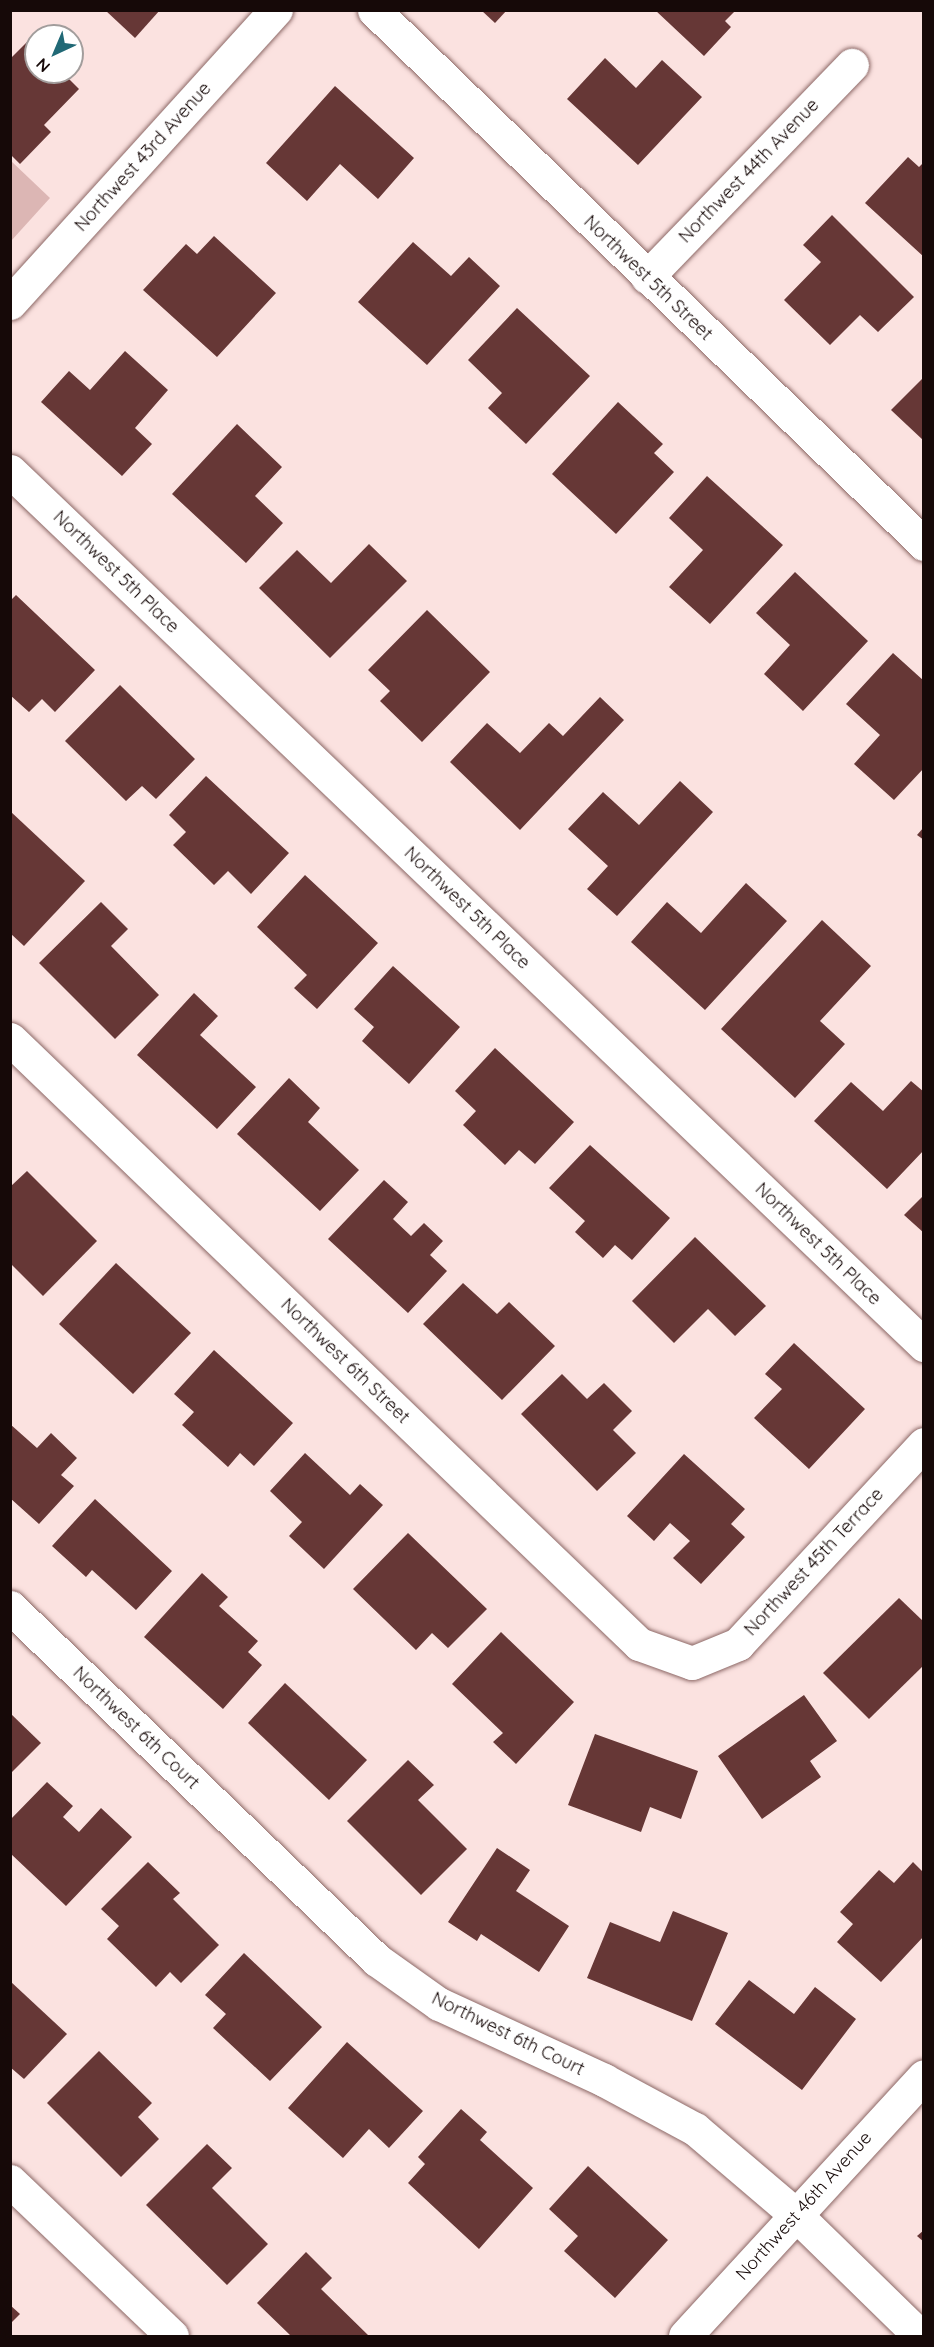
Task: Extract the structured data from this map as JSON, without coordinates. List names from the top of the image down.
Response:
{
  "streets": {
    "street": [
      "Northwest 43rd Avenue",
      "Northwest 44th Avenue",
      "Northwest 5th Street",
      "Northwest 5th Place",
      "Northwest 6th Street",
      "Northwest 45th Terrace",
      "Northwest 6th Court",
      "Northwest 46th Avenue"
    ]
  },
  "crossings": [
    ["Northwest 44th Avenue", "Northwest 5th Street"],
    ["Northwest 6th Street", "Northwest 45th Terrace"],
    ["Northwest 6th Court", "Northwest 46th Avenue"]
  ],
  "north": "bottom left"
}
